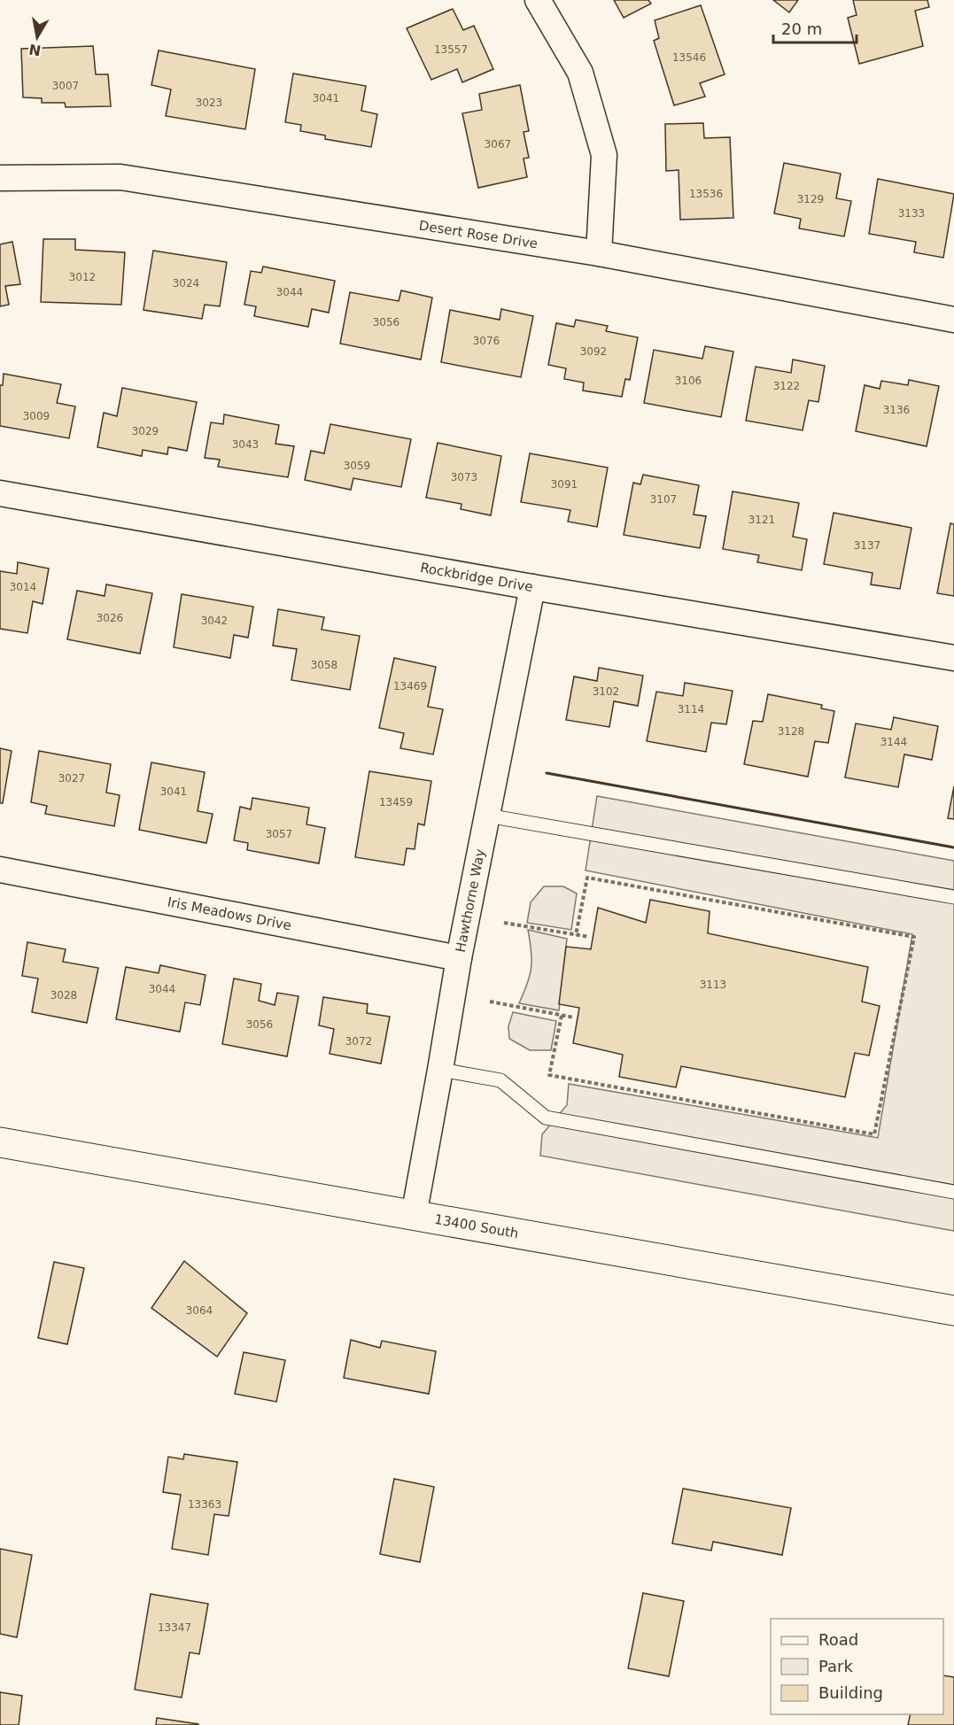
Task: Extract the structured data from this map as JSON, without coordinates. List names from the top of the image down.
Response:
{
  "streets": {
    "main road": ["13400 South"],
    "street": [
      "Desert Rose Drive",
      "Rockbridge Drive",
      "Hawthorne Way",
      "Iris Meadows Drive"
    ]
  },
  "crossings": [
    ["Rockbridge Drive", "Hawthorne Way"],
    ["Hawthorne Way", "Iris Meadows Drive"],
    ["Hawthorne Way", "13400 South"]
  ],
  "house_numbers": [
    "13557",
    "13546",
    "3007",
    "3041",
    "3023",
    "3067",
    "13536",
    "3129",
    "3133",
    "3012",
    "3024",
    "3044",
    "3056",
    "3076",
    "3092",
    "3106",
    "3122",
    "3136",
    "3009",
    "3029",
    "3043",
    "3059",
    "3073",
    "3091",
    "3107",
    "3121",
    "3137",
    "3014",
    "3026",
    "3042",
    "3058",
    "13469",
    "3102",
    "3114",
    "3128",
    "3144",
    "3027",
    "3041",
    "13459",
    "3057",
    "3113",
    "3044",
    "3028",
    "3056",
    "3072",
    "3064",
    "13363",
    "13347"
  ],
  "legend": ["Road", "Park", "Building"],
  "scale_bar": "20 m",
  "north": "bottom"
}
